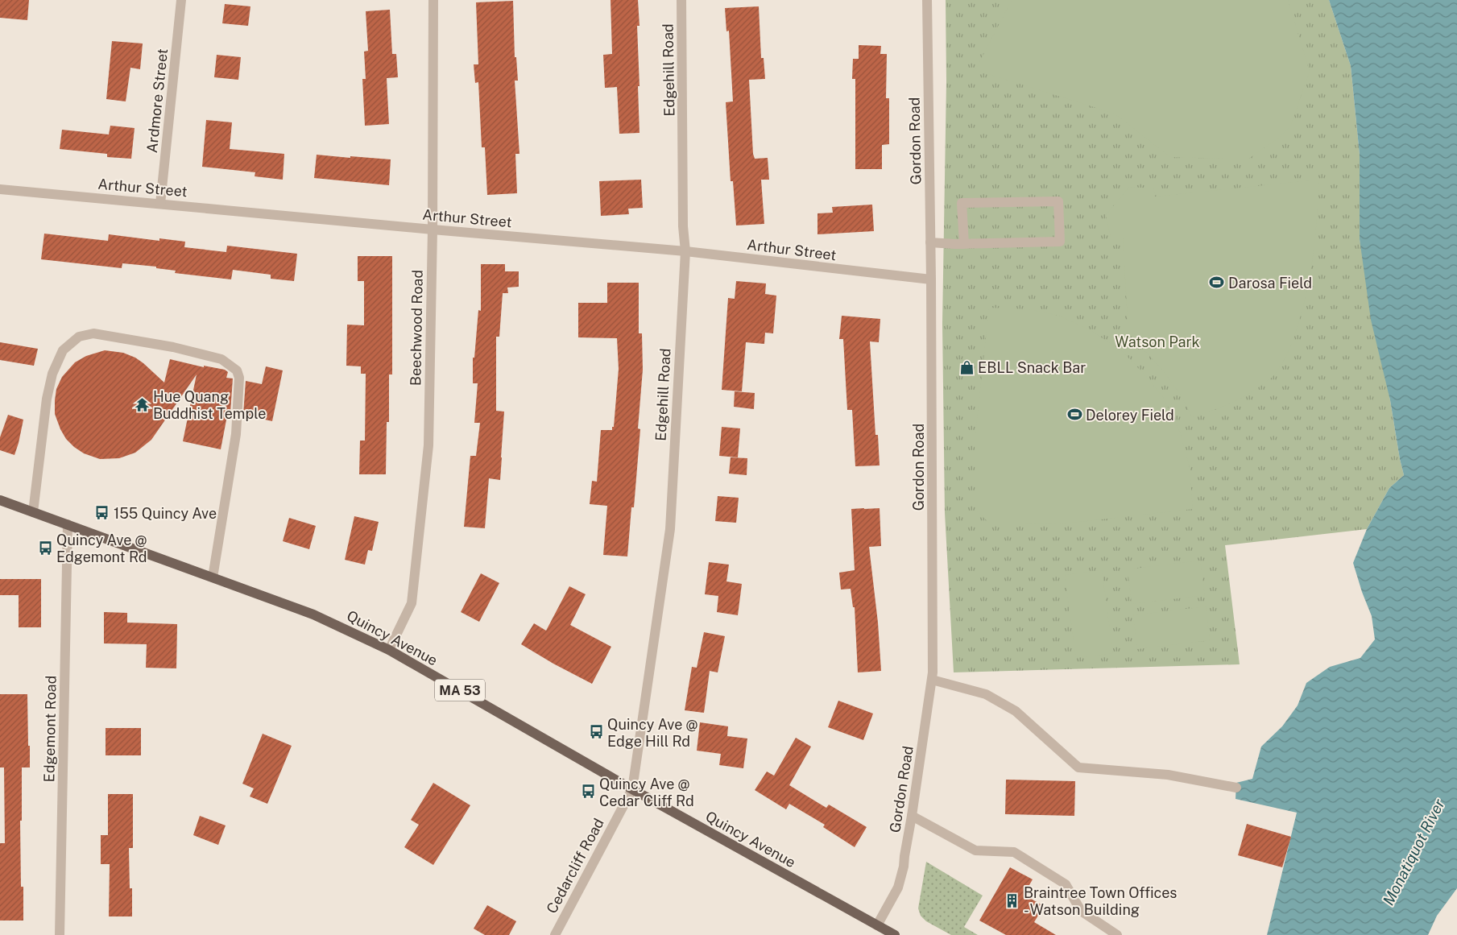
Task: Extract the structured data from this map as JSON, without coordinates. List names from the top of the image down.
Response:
{
  "streets": {
    "main road": ["Quincy Avenue", "MA 53"],
    "street": [
      "Edgehill Road",
      "Ardmore Street",
      "Gordon Road",
      "Arthur Street",
      "Beechwood Road",
      "Edgemont Road",
      "Cedarcliff Road"
    ]
  },
  "crossings": [
    ["Edgehill Road", "Arthur Street"],
    ["Edgehill Road", "Quincy Avenue"],
    ["Edgehill Road", "Cedarcliff Road"],
    ["Ardmore Street", "Arthur Street"],
    ["Gordon Road", "Arthur Street"],
    ["Gordon Road", "Quincy Avenue"],
    ["Arthur Street", "Beechwood Road"],
    ["Beechwood Road", "Quincy Avenue"],
    ["Quincy Avenue", "Edgemont Road"],
    ["Quincy Avenue", "Cedarcliff Road"]
  ],
  "water": ["Monatiquot River"],
  "parks": ["Watson Park"],
  "places": {
    "sports": ["Darosa Field", "Delorey Field"],
    "shop": ["EBLL Snack Bar"],
    "temple": ["Hue Quang Buddhist Temple"],
    "bus stop": [
      "155 Quincy Ave",
      "Quincy Ave @ Edgemont Rd",
      "Quincy Ave @ Edge Hill Rd",
      "Quincy Ave @ Cedar Cliff Rd"
    ],
    "building": ["Braintree Town Offices - Watson Building"]
  }
}
